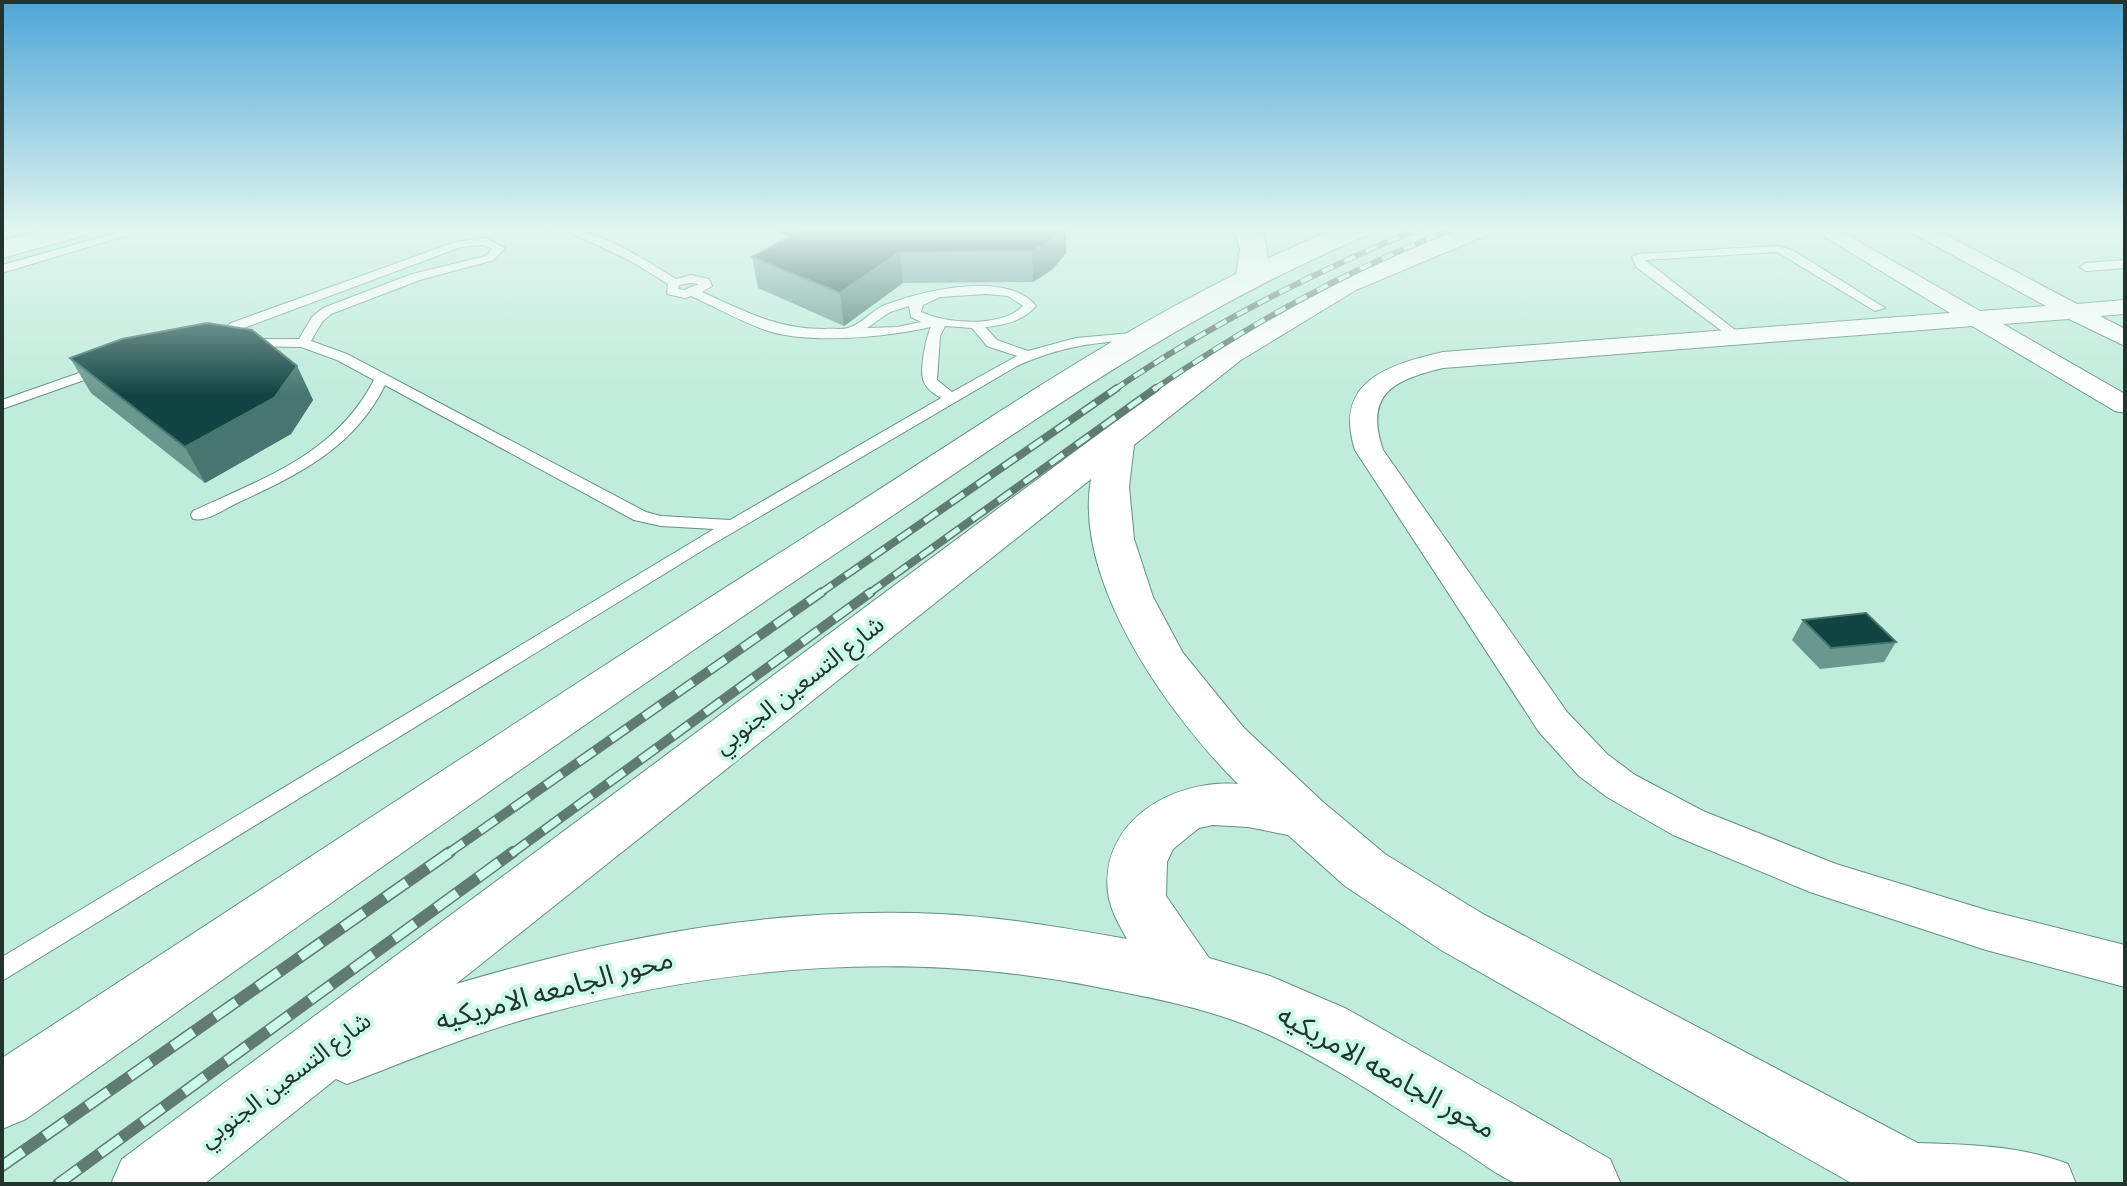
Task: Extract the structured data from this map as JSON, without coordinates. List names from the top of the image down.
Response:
{
  "streets": {
    "main road": ["شارع التسعين الجنوبي", "محور الجامعه الامريكيه"]
  },
  "crossings": [
    ["شارع التسعين الجنوبي", "محور الجامعه الامريكيه"]
  ]
}
